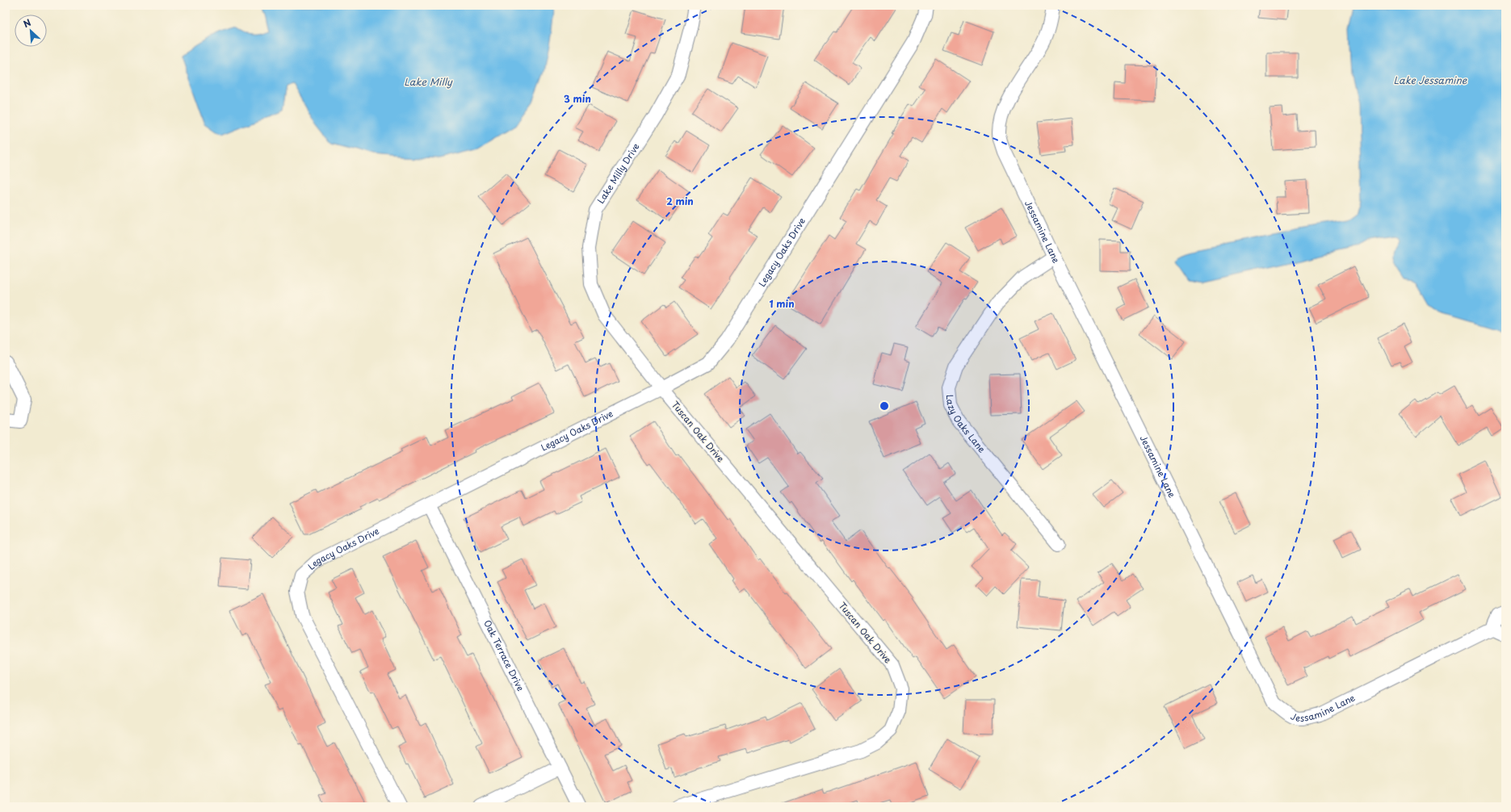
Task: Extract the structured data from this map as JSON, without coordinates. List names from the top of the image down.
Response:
{
  "streets": {
    "street": [
      "Lake Milly Drive",
      "Jessamine Lane",
      "Legacy Oaks Drive",
      "Lazy Oaks Lane",
      "Tuscan Oak Drive",
      "Oak Terrace Drive"
    ]
  },
  "crossings": [
    ["Lake Milly Drive", "Legacy Oaks Drive"],
    ["Lake Milly Drive", "Tuscan Oak Drive"],
    ["Jessamine Lane", "Lazy Oaks Lane"],
    ["Legacy Oaks Drive", "Tuscan Oak Drive"],
    ["Legacy Oaks Drive", "Oak Terrace Drive"]
  ],
  "water": ["Lake Jessamine", "Lake Milly"],
  "north": "top left",
  "rings": ["3 min", "2 min", "1 min"]
}
